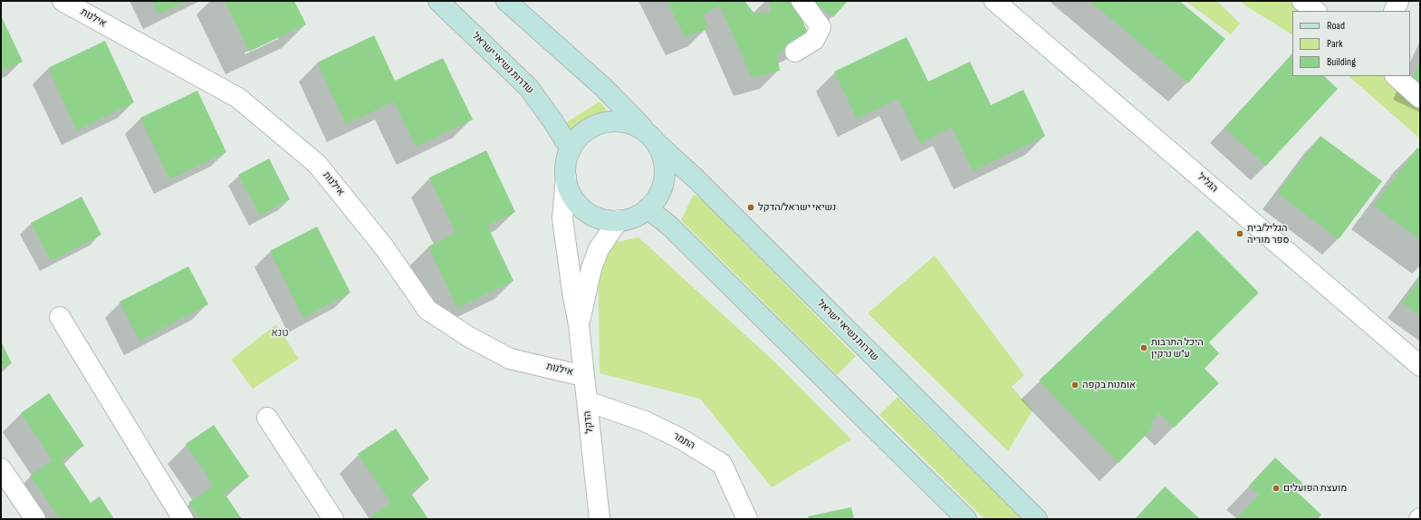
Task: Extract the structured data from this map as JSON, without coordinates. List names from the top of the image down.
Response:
{
  "streets": {
    "main road": ["שדרות נשיאי ישראל"],
    "street": [
      "אילנות",
      "הגליל",
      "הדקל",
      "התמר"
    ]
  },
  "crossings": [
    ["אילנות", "הדקל"],
    ["שדרות נשיאי ישראל", "הדקל"],
    ["הדקל", "התמר"]
  ],
  "districts": ["טנא"],
  "places": [
    "נשיאי ישראל/הדקל",
    "הגליל/בית ספר מוריה",
    "היכל התרבות ע\"ש נרקין",
    "אומנות בקפה",
    "מועצת הפועלים"
  ],
  "legend": ["Road", "Park", "Building"]
}
